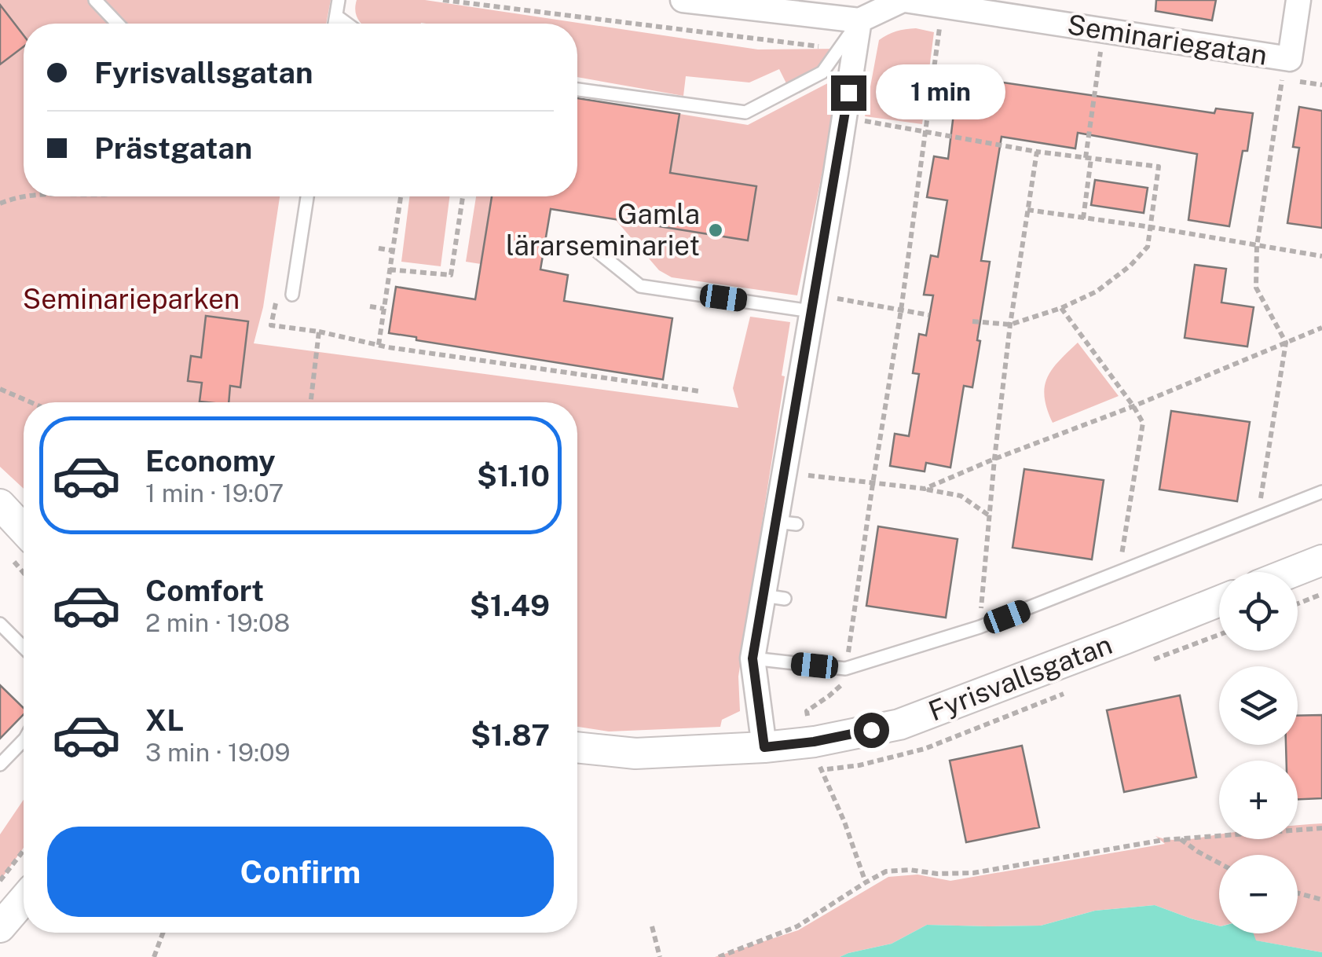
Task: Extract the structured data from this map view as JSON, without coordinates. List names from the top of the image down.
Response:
{
  "streets": {
    "street": ["Seminariegatan", "Fyrisvallsgatan"]
  },
  "parks": ["Seminarieparken"],
  "places": ["Gamla lärarseminariet"],
  "page": {
    "banner": ["Fyrisvallsgatan", "Prästgatan"],
    "bubble": "1 min",
    "list": [
      {
        "name": "Economy",
        "note": "1 min · 19:07",
        "value": "$1.10"
      },
      {
        "name": "Comfort",
        "note": "2 min · 19:08",
        "value": "$1.49"
      },
      {
        "name": "XL",
        "note": "3 min · 19:09",
        "value": "$1.87"
      }
    ],
    "map_buttons": ["+", "−"],
    "buttons": "Confirm"
  }
}
